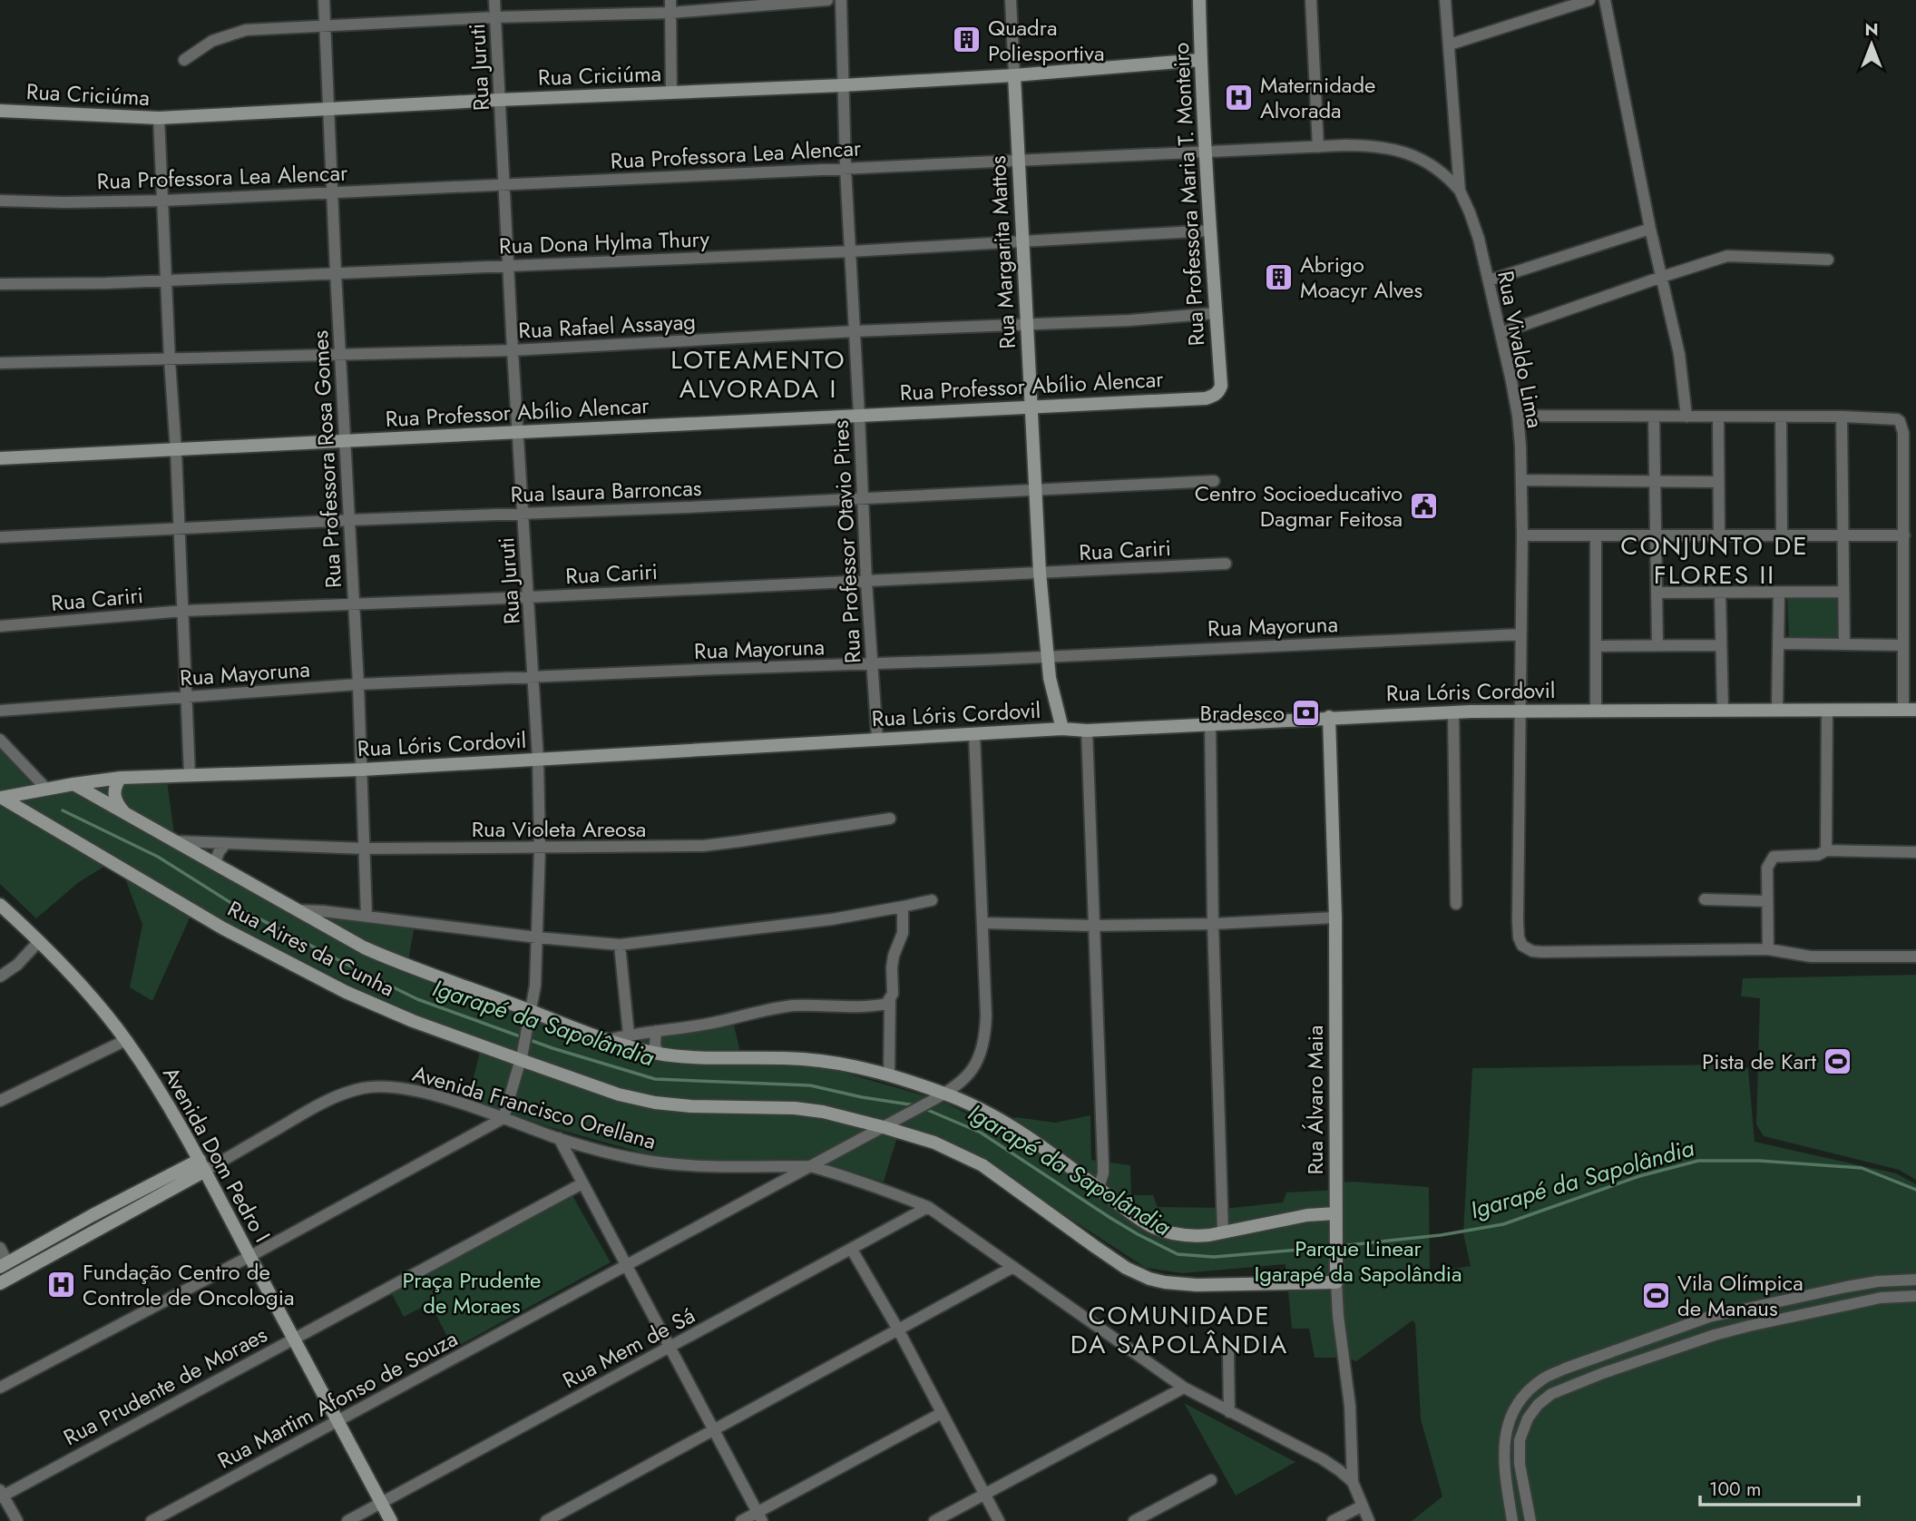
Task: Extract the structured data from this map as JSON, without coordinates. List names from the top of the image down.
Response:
{
  "streets": {
    "street": [
      "Rua Juruti",
      "Rua Criciúma",
      "Rua Professora Lea Alencar",
      "Rua Professora Maria T. Monteiro",
      "Rua Dona Hylma Thury",
      "Rua Margarita Mattos",
      "Rua Rafael Assayag",
      "Rua Vivaldo Lima",
      "Rua Professor Abílio Alencar",
      "Rua Professora Rosa Gomes",
      "Rua Isaura Barroncas",
      "Rua Professor Otavio Pires",
      "Rua Cariri",
      "Rua Mayoruna",
      "Rua Lóris Cordovil",
      "Rua Violeta Areosa",
      "Rua Aires da Cunha",
      "Rua Álvaro Maia",
      "Avenida Francisco Orellana",
      "Avenida Dom Pedro I",
      "Rua Mem de Sá",
      "Rua Prudente de Moraes",
      "Rua Martim Afonso de Souza"
    ]
  },
  "crossings": [
    ["Rua Juruti", "Rua Criciúma"],
    ["Rua Juruti", "Rua Professora Lea Alencar"],
    ["Rua Juruti", "Rua Dona Hylma Thury"],
    ["Rua Juruti", "Rua Rafael Assayag"],
    ["Rua Juruti", "Rua Professor Abílio Alencar"],
    ["Rua Juruti", "Rua Isaura Barroncas"],
    ["Rua Juruti", "Rua Cariri"],
    ["Rua Juruti", "Rua Mayoruna"],
    ["Rua Juruti", "Rua Lóris Cordovil"],
    ["Rua Juruti", "Rua Violeta Areosa"],
    ["Rua Juruti", "Rua Aires da Cunha"],
    ["Rua Juruti", "Avenida Francisco Orellana"],
    ["Rua Criciúma", "Rua Professora Maria T. Monteiro"],
    ["Rua Criciúma", "Rua Margarita Mattos"],
    ["Rua Criciúma", "Rua Professora Rosa Gomes"],
    ["Rua Criciúma", "Rua Professor Otavio Pires"],
    ["Rua Professora Lea Alencar", "Rua Professora Maria T. Monteiro"],
    ["Rua Professora Lea Alencar", "Rua Margarita Mattos"],
    ["Rua Professora Lea Alencar", "Rua Vivaldo Lima"],
    ["Rua Professora Lea Alencar", "Rua Professora Rosa Gomes"],
    ["Rua Professora Lea Alencar", "Rua Professor Otavio Pires"],
    ["Rua Professora Maria T. Monteiro", "Rua Dona Hylma Thury"],
    ["Rua Professora Maria T. Monteiro", "Rua Rafael Assayag"],
    ["Rua Professora Maria T. Monteiro", "Rua Professor Abílio Alencar"],
    ["Rua Dona Hylma Thury", "Rua Margarita Mattos"],
    ["Rua Dona Hylma Thury", "Rua Professora Rosa Gomes"],
    ["Rua Dona Hylma Thury", "Rua Professor Otavio Pires"],
    ["Rua Margarita Mattos", "Rua Rafael Assayag"],
    ["Rua Margarita Mattos", "Rua Professor Abílio Alencar"],
    ["Rua Margarita Mattos", "Rua Isaura Barroncas"],
    ["Rua Margarita Mattos", "Rua Cariri"],
    ["Rua Margarita Mattos", "Rua Mayoruna"],
    ["Rua Margarita Mattos", "Rua Lóris Cordovil"],
    ["Rua Rafael Assayag", "Rua Professora Rosa Gomes"],
    ["Rua Rafael Assayag", "Rua Professor Otavio Pires"],
    ["Rua Vivaldo Lima", "Rua Mayoruna"],
    ["Rua Vivaldo Lima", "Rua Lóris Cordovil"],
    ["Rua Professor Abílio Alencar", "Rua Professora Rosa Gomes"],
    ["Rua Professor Abílio Alencar", "Rua Professor Otavio Pires"],
    ["Rua Professora Rosa Gomes", "Rua Isaura Barroncas"],
    ["Rua Professora Rosa Gomes", "Rua Cariri"],
    ["Rua Professora Rosa Gomes", "Rua Mayoruna"],
    ["Rua Professora Rosa Gomes", "Rua Lóris Cordovil"],
    ["Rua Professora Rosa Gomes", "Rua Violeta Areosa"],
    ["Rua Isaura Barroncas", "Rua Professor Otavio Pires"],
    ["Rua Professor Otavio Pires", "Rua Cariri"],
    ["Rua Professor Otavio Pires", "Rua Mayoruna"],
    ["Rua Professor Otavio Pires", "Rua Lóris Cordovil"],
    ["Rua Lóris Cordovil", "Rua Aires da Cunha"],
    ["Rua Lóris Cordovil", "Rua Álvaro Maia"],
    ["Rua Lóris Cordovil", "Rua Martim Afonso de Souza"],
    ["Rua Violeta Areosa", "Rua Aires da Cunha"],
    ["Rua Aires da Cunha", "Rua Álvaro Maia"],
    ["Rua Aires da Cunha", "Rua Martim Afonso de Souza"],
    ["Rua Álvaro Maia", "Avenida Francisco Orellana"],
    ["Avenida Francisco Orellana", "Avenida Dom Pedro I"],
    ["Avenida Francisco Orellana", "Rua Mem de Sá"],
    ["Avenida Francisco Orellana", "Rua Martim Afonso de Souza"],
    ["Avenida Dom Pedro I", "Rua Mem de Sá"],
    ["Avenida Dom Pedro I", "Rua Prudente de Moraes"],
    ["Avenida Dom Pedro I", "Rua Martim Afonso de Souza"]
  ],
  "districts": ["LOTEAMENTO ALVORADA I", "CONJUNTO DE FLORES II", "COMUNIDADE DA SAPOLÂNDIA"],
  "water": ["Igarapé da Sapolândia"],
  "parks": ["Parque Linear Igarapé da Sapolândia", "Praça Prudente de Moraes"],
  "places": {
    "building": ["Quadra Poliesportiva", "Abrigo Moacyr Alves"],
    "hospital": ["Maternidade Alvorada", "Fundação Centro de Controle de Oncologia"],
    "public building": ["Centro Socioeducativo Dagmar Feitosa"],
    "bank": ["Bradesco"],
    "sports": ["Pista de Kart", "Vila Olímpica de Manaus"]
  },
  "scale_bar": "100 m",
  "north": "top"
}
